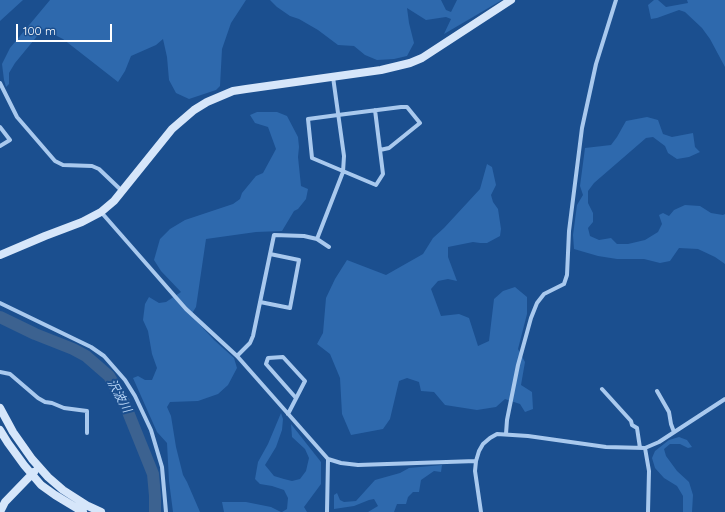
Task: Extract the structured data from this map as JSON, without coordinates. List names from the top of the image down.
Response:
{
  "water": ["沢波川"],
  "scale_bar": "100 m"
}
